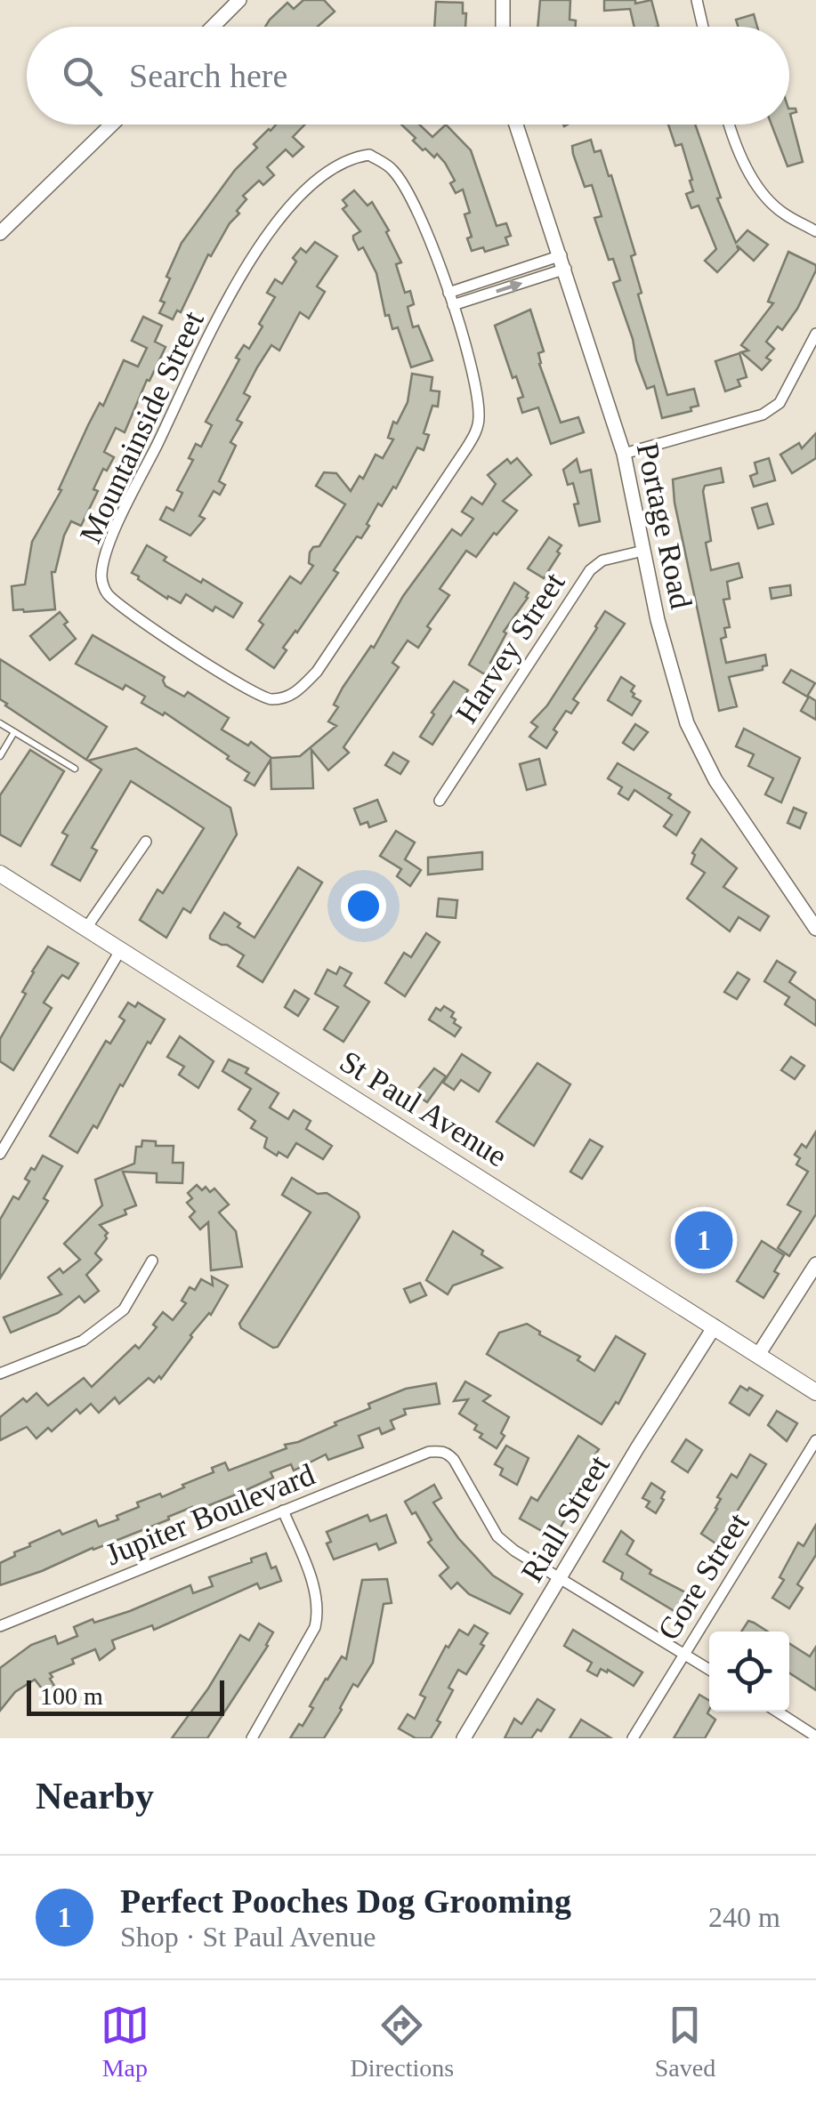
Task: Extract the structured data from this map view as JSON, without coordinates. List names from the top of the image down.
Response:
{
  "streets": {
    "main road": ["St Paul Avenue"],
    "street": [
      "Mountainside Street",
      "Portage Road",
      "Harvey Street",
      "Jupiter Boulevard",
      "Riall Street",
      "Gore Street"
    ]
  },
  "crossings": [
    ["Portage Road", "Harvey Street"],
    ["St Paul Avenue", "Riall Street"],
    ["Jupiter Boulevard", "Riall Street"]
  ],
  "scale_bar": "100 m",
  "page": {
    "search": "Search here",
    "pins": "1",
    "scale": "100 m",
    "heading": "Nearby",
    "list": [
      {
        "mark": "1",
        "name": "Perfect Pooches Dog Grooming",
        "note": "Shop · St Paul Avenue",
        "value": "240 m"
      }
    ],
    "nav": ["Map", "Directions", "Saved"]
  }
}
